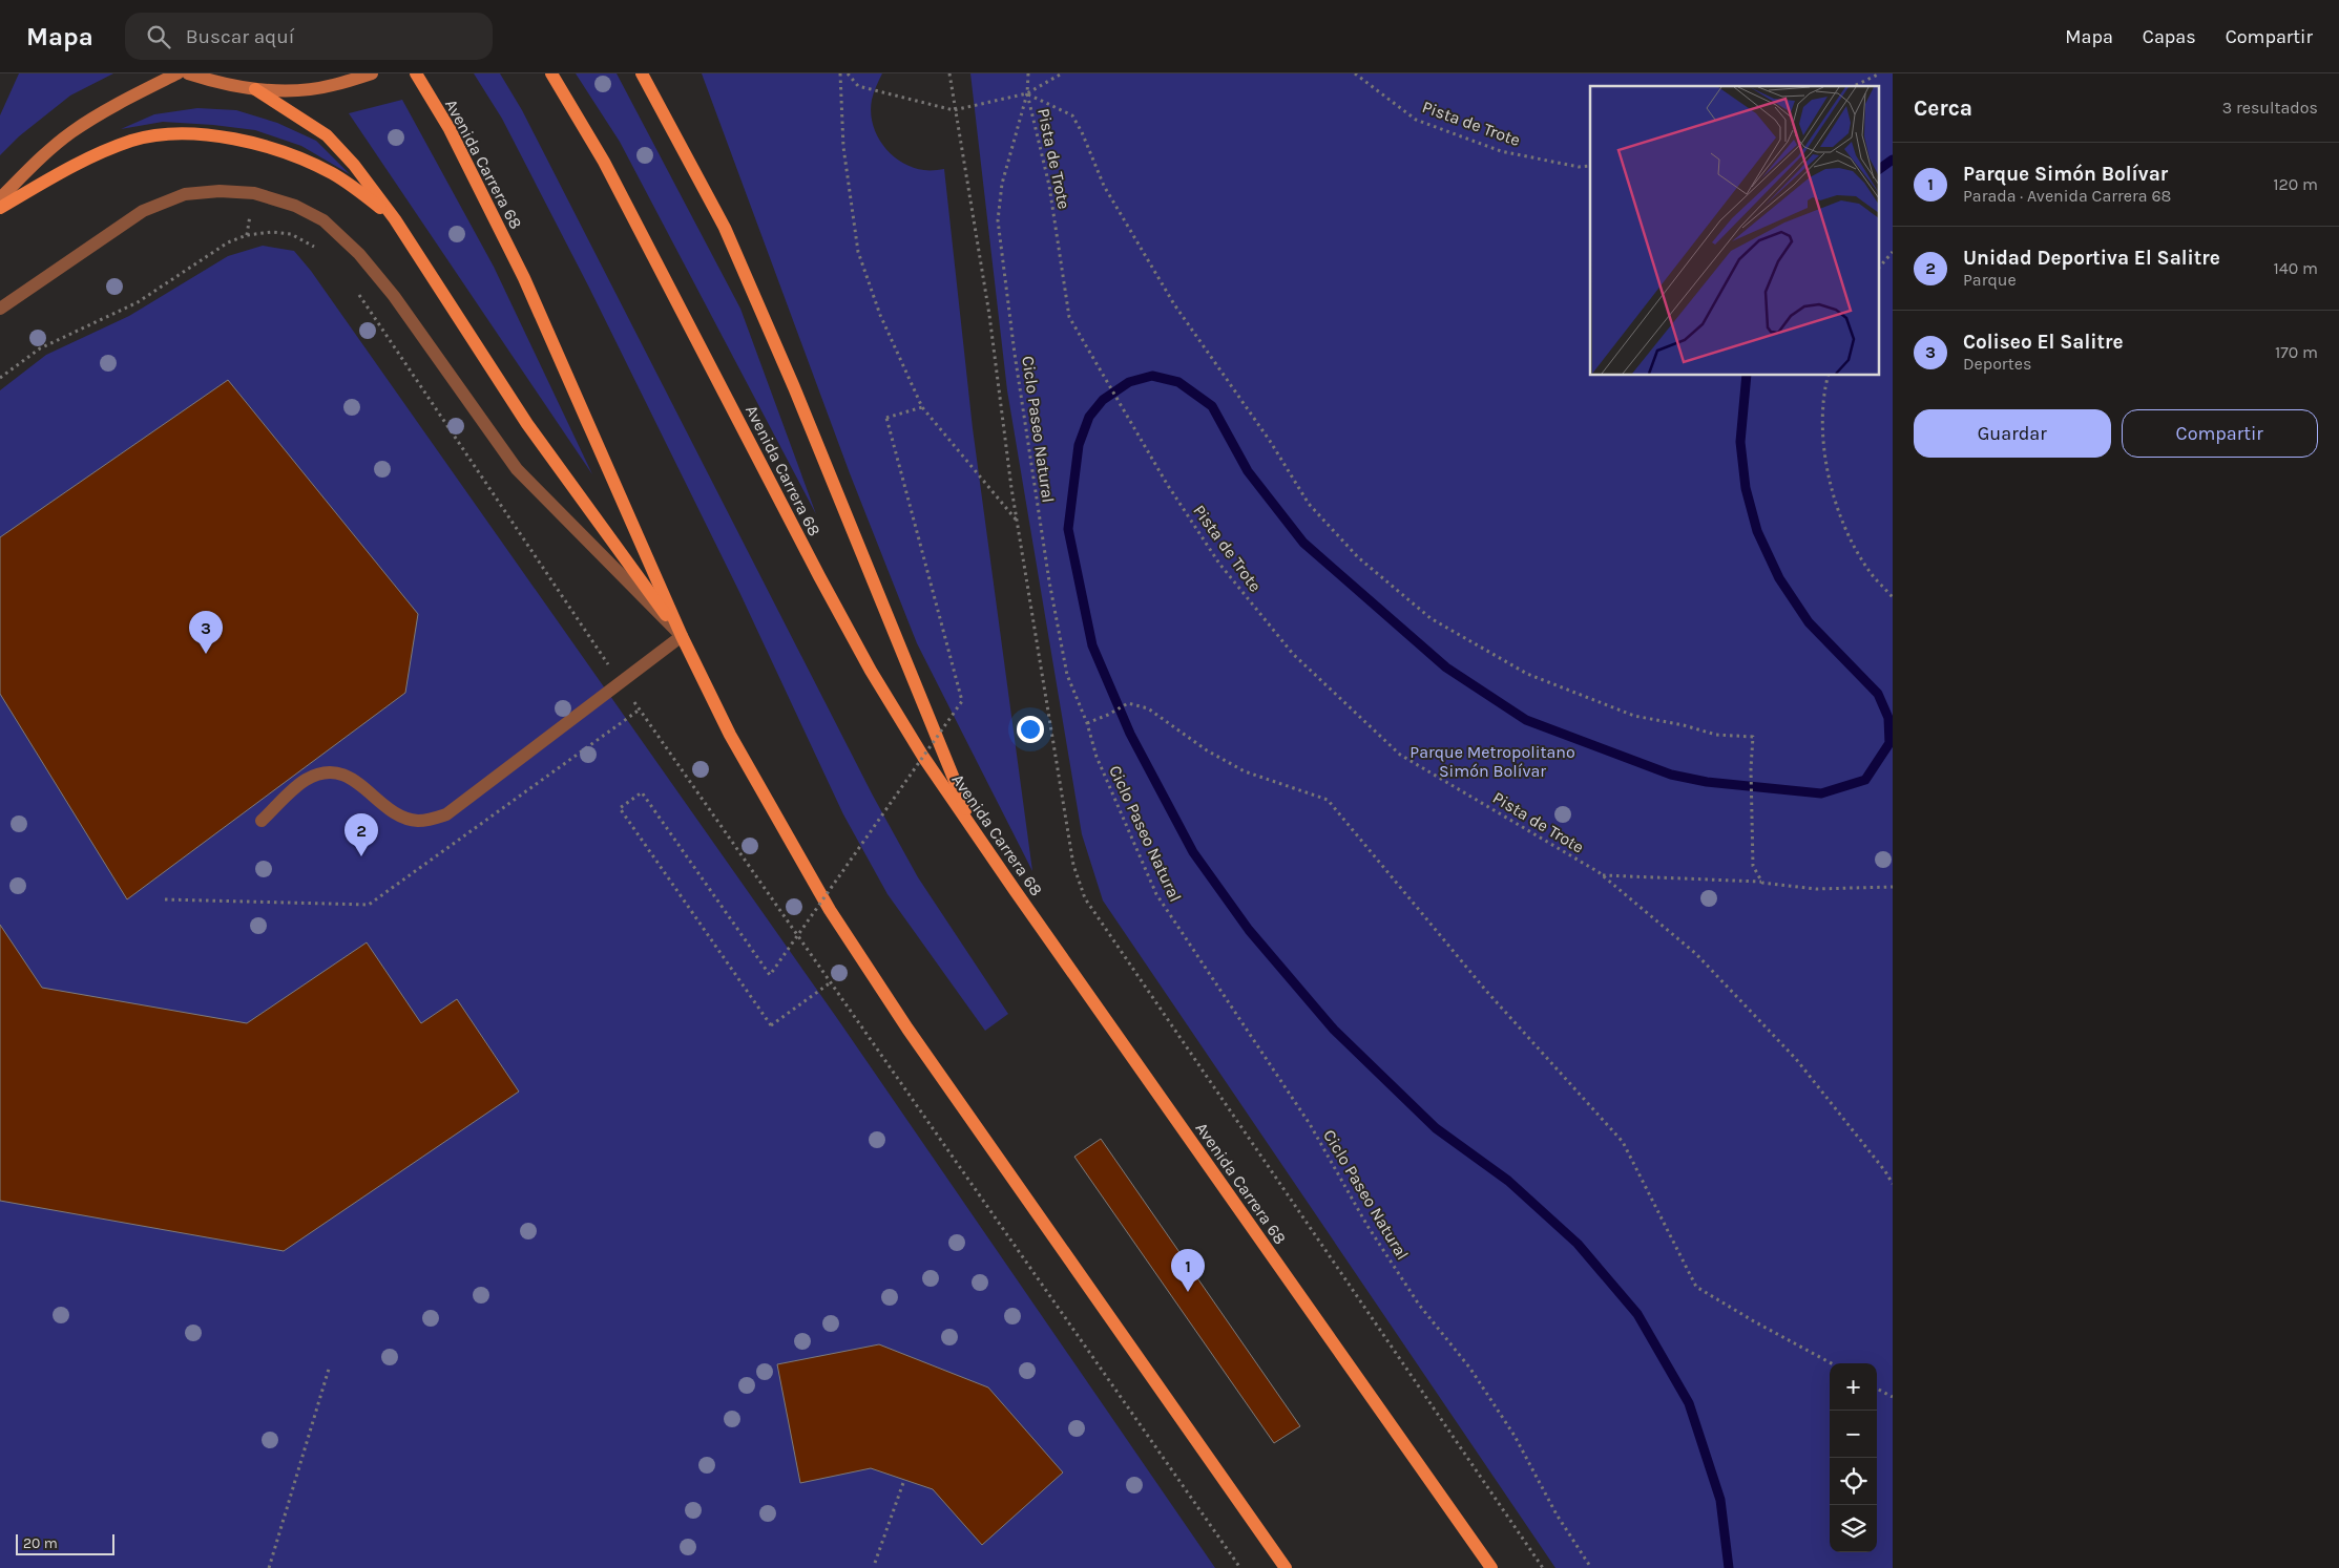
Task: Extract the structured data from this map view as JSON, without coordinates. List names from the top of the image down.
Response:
{
  "streets": {
    "main road": ["Avenida Carrera 68"],
    "path": ["Pista de Trote", "Ciclo Paseo Natural"]
  },
  "crossings": [
    ["Pista de Trote", "Ciclo Paseo Natural"]
  ],
  "parks": ["Parque Metropolitano Simón Bolívar"],
  "scale_bar": "20 m",
  "page": {
    "header": "Mapa",
    "search": "Buscar aquí",
    "nav": ["Mapa", "Capas", "Compartir"],
    "heading": ["Cerca", "3 resultados"],
    "list": [
      {
        "mark": "1",
        "name": "Parque Simón Bolívar",
        "note": "Parada · Avenida Carrera 68",
        "value": "120 m"
      },
      {
        "mark": "2",
        "name": "Unidad Deportiva El Salitre",
        "note": "Parque",
        "value": "140 m"
      },
      {
        "mark": "3",
        "name": "Coliseo El Salitre",
        "note": "Deportes",
        "value": "170 m"
      }
    ],
    "buttons": ["Guardar", "Compartir"],
    "pins": ["3", "2", "1"],
    "map_buttons": ["+", "−"],
    "scale": "20 m"
  }
}
